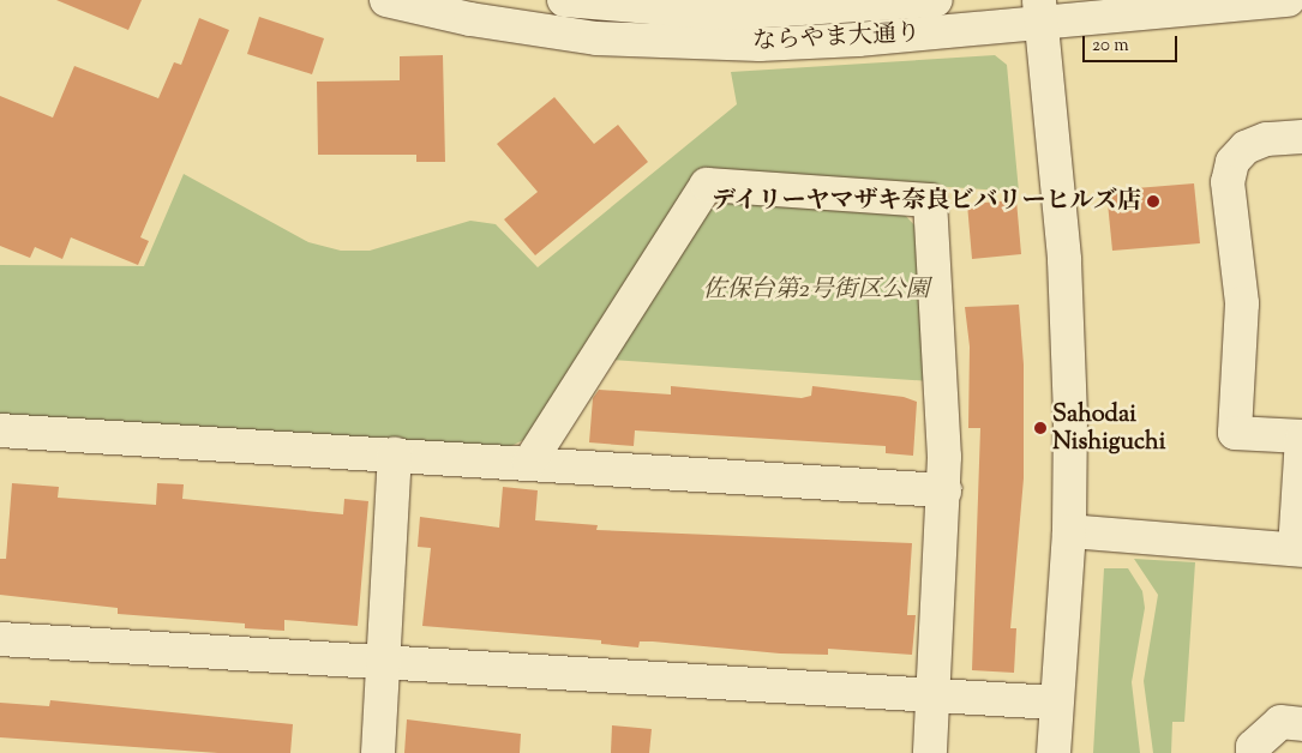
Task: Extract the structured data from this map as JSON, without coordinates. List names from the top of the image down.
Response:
{
  "streets": {
    "street": ["ならやま大通り"]
  },
  "parks": ["佐保台第2号街区公園"],
  "places": ["デイリーヤマザキ奈良ビバリーヒルズ店", "Sahodai Nishiguchi"],
  "scale_bar": "20 m"
}
